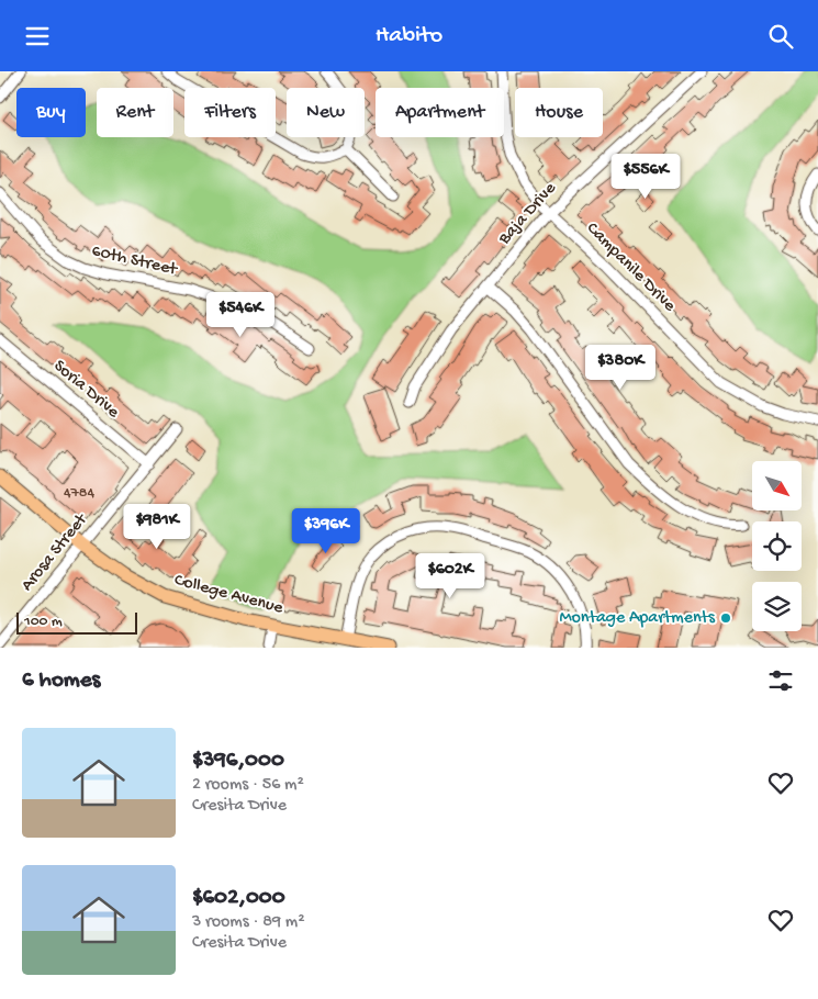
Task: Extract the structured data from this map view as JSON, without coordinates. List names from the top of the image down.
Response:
{
  "streets": {
    "main road": ["College Avenue"],
    "street": [
      "Baja Drive",
      "60th Street",
      "Campanile Drive",
      "Soria Drive",
      "Arosa Street"
    ]
  },
  "crossings": [
    ["Baja Drive", "Campanile Drive"],
    ["Soria Drive", "Arosa Street"],
    ["Arosa Street", "College Avenue"]
  ],
  "places": ["Montage Apartments"],
  "house_numbers": ["4784"],
  "scale_bar": "100 m",
  "north": "bottom right",
  "page": {
    "header": "Habito",
    "chip": [
      "Buy",
      "Rent",
      "Filters",
      "New",
      "Apartment",
      "House"
    ],
    "price": [
      "$556K",
      "$546K",
      "$380K",
      "$981K",
      "$396K",
      "$602K"
    ],
    "scale": "100 m",
    "heading": "6 homes",
    "list": [
      {
        "name": "$396,000",
        "note": "2 rooms · 56 m² · Cresita Drive"
      },
      {
        "name": "$602,000",
        "note": "3 rooms · 89 m² · Cresita Drive"
      }
    ]
  }
}
